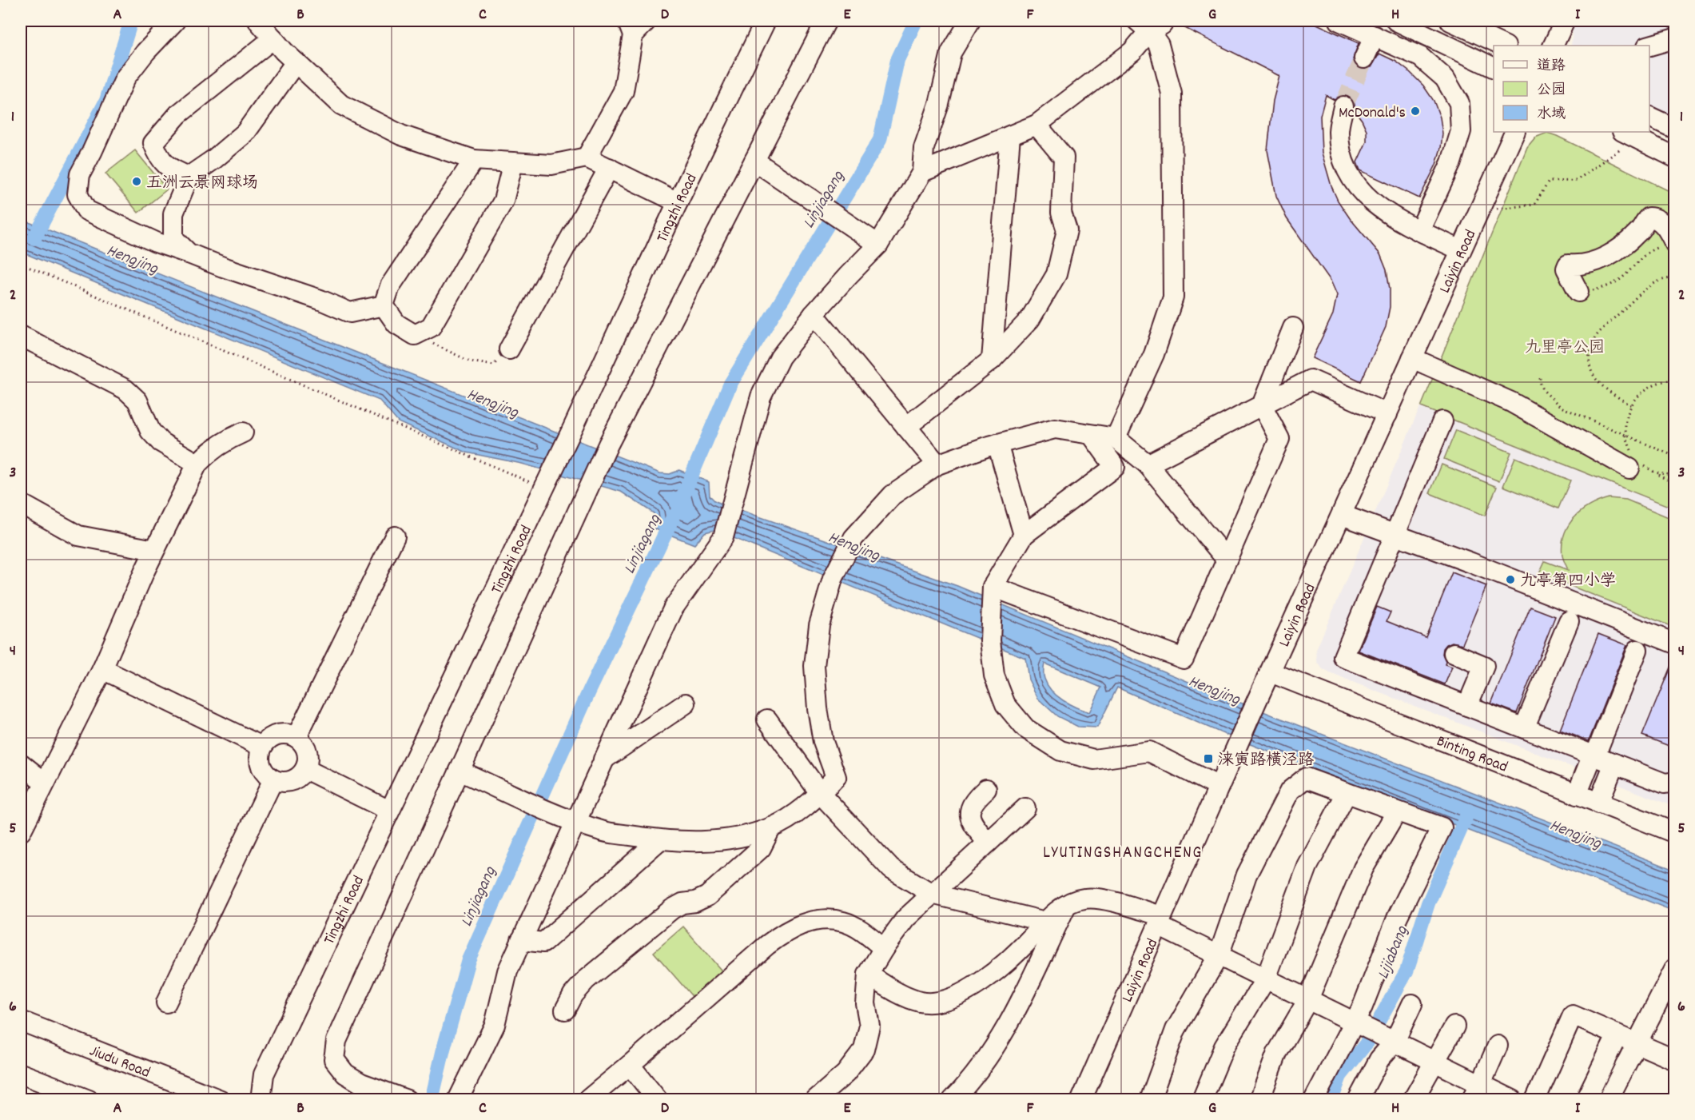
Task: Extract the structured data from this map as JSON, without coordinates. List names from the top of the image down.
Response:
{
  "streets": {
    "street": [
      "Tingzhi Road",
      "Laiyin Road",
      "Binting Road",
      "Jiudu Road"
    ]
  },
  "crossings": [
    ["Laiyin Road", "Binting Road"]
  ],
  "districts": ["LYUTINGSHANGCHENG"],
  "water": ["Linjiagang", "Hengjing", "Lijiabang"],
  "parks": ["九里亭公园"],
  "places": {
    "other": ["McDonald's", "五洲云景网球场", "九亭第四小学"],
    "transit": ["涞寅路横泾路"]
  },
  "legend": ["道路", "公园", "水域"],
  "grid": {
    "columns": [
      "A",
      "B",
      "C",
      "D",
      "E",
      "F",
      "G",
      "H",
      "I"
    ],
    "rows": [
      "1",
      "2",
      "3",
      "4",
      "5",
      "6"
    ]
  }
}
